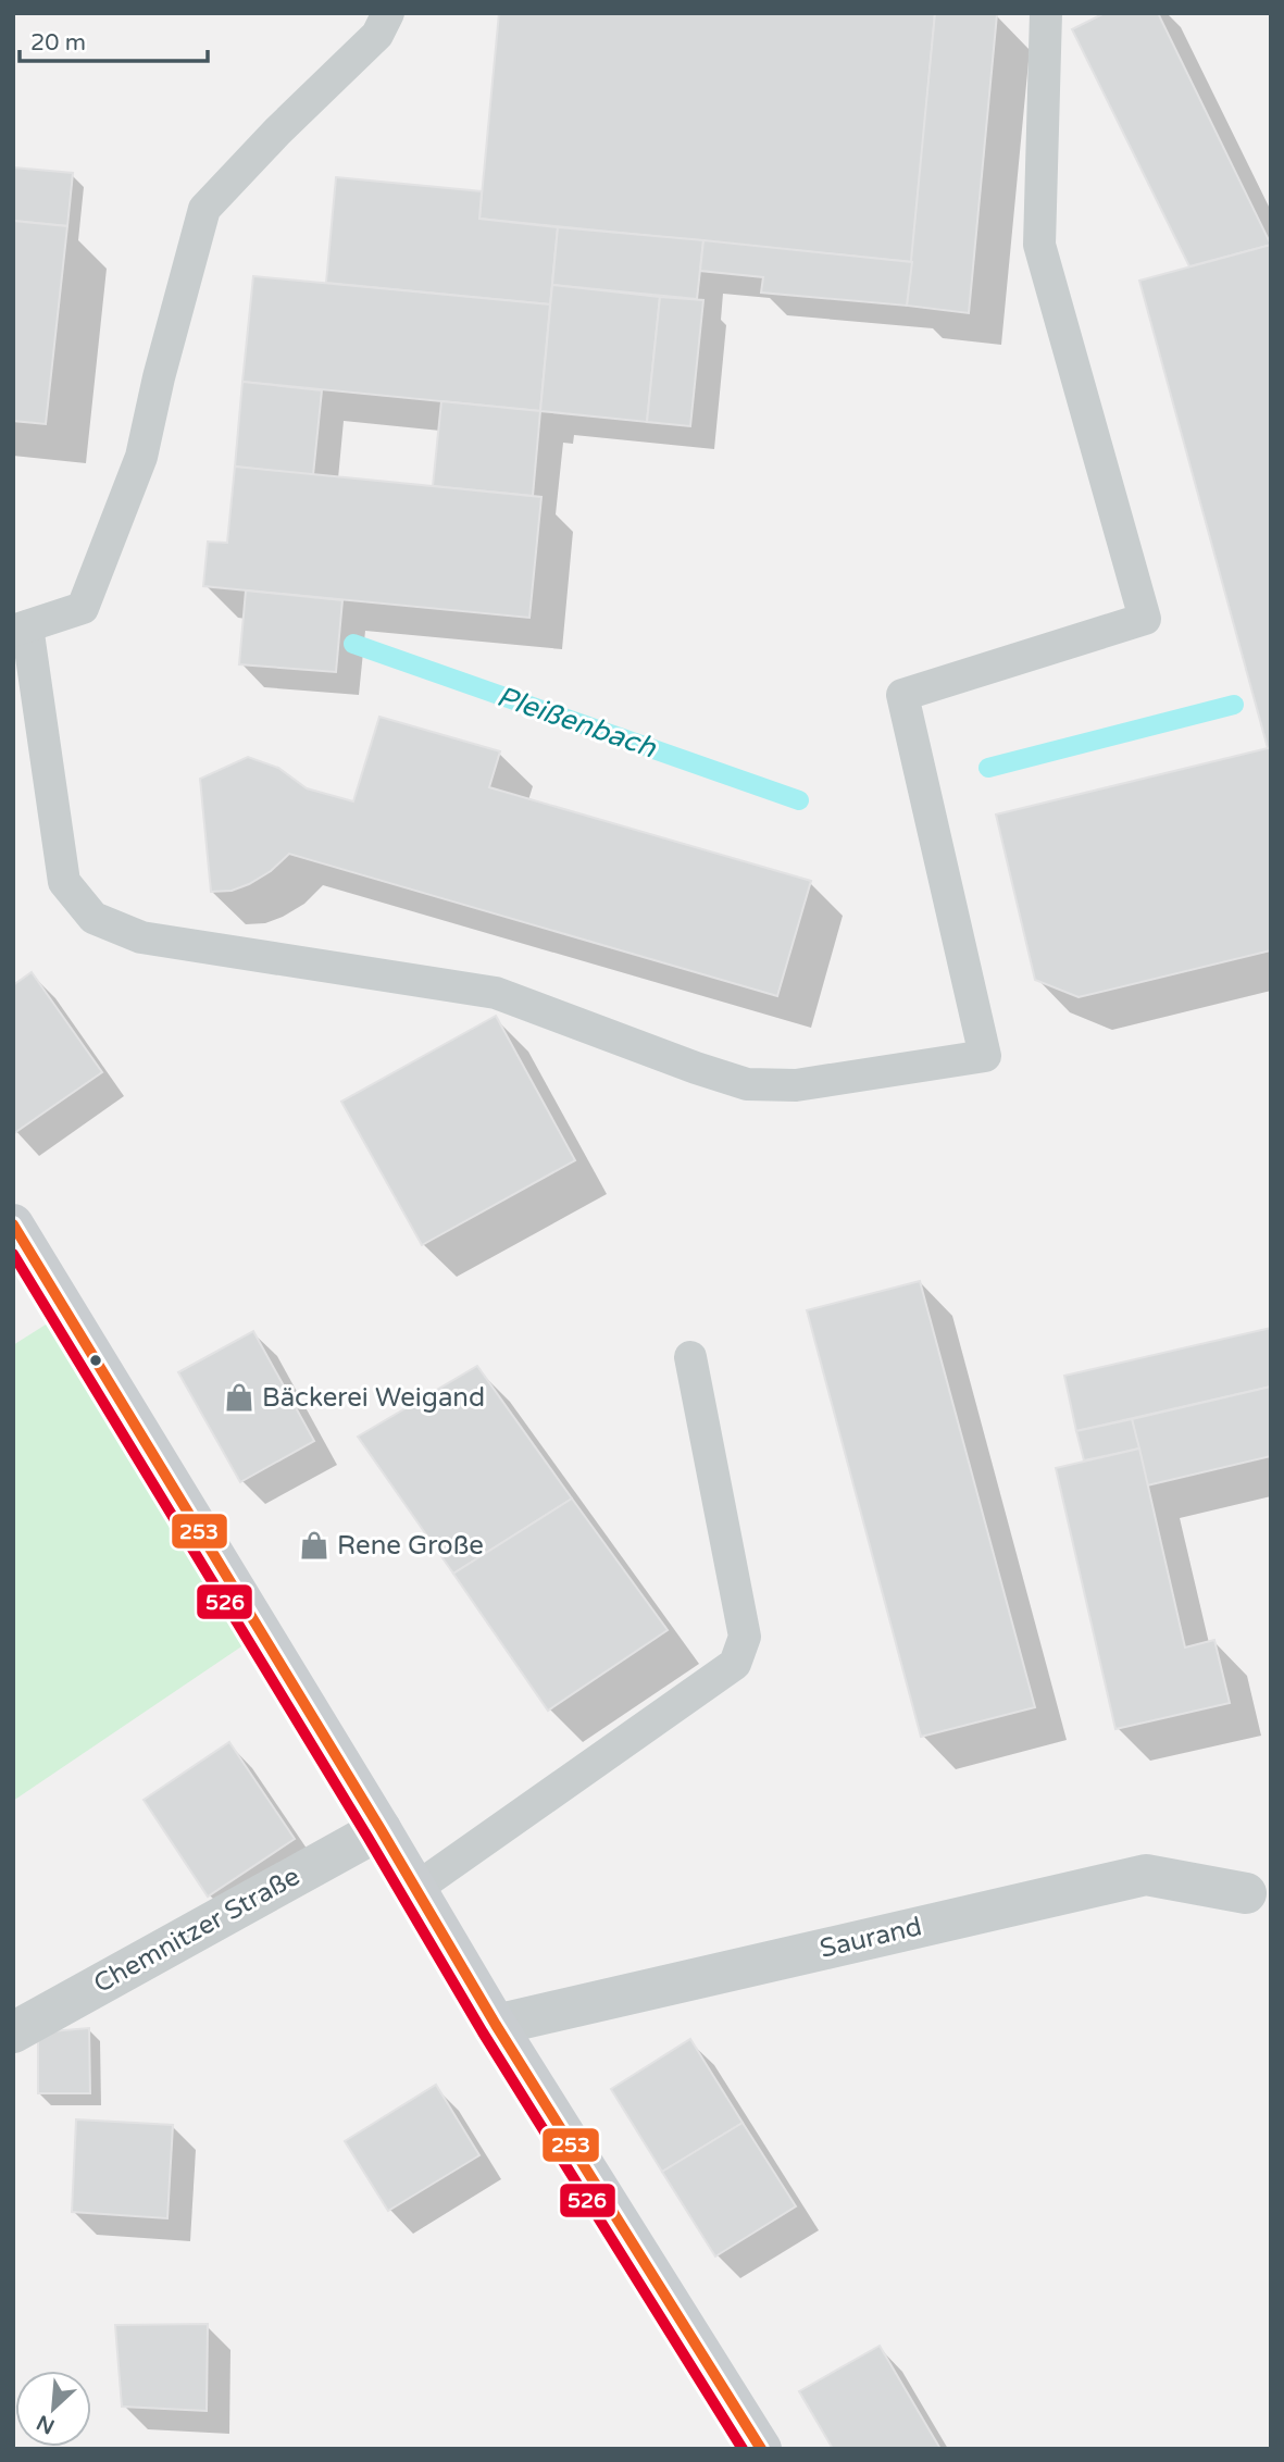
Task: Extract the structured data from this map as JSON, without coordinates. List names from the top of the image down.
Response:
{
  "streets": {
    "street": ["Chemnitzer Straße", "Saurand"]
  },
  "water": ["Pleißenbach"],
  "places": {
    "shop": ["Bäckerei Weigand", "Rene Große"]
  },
  "lines": ["transit line 253", "transit line 526"],
  "scale_bar": "20 m",
  "north": "bottom left"
}
